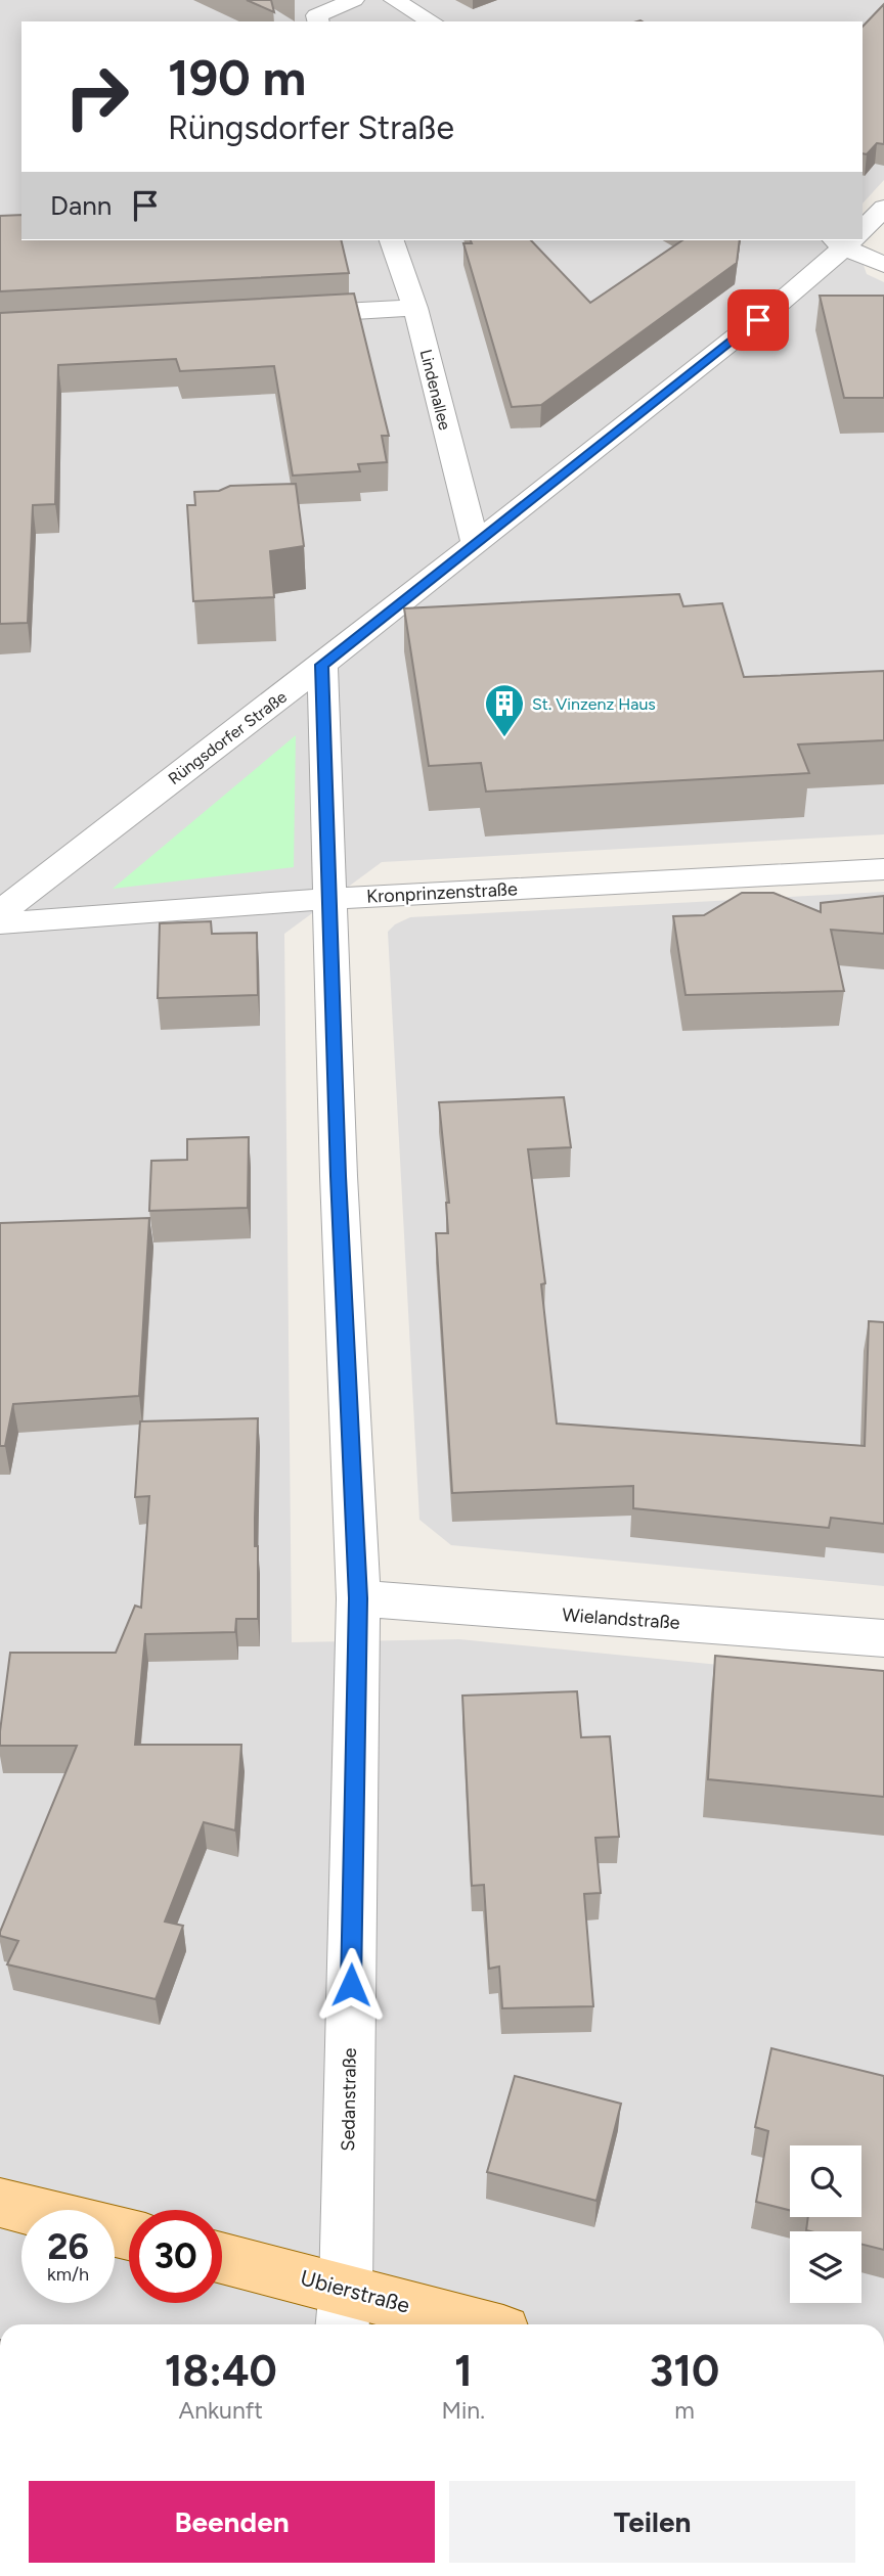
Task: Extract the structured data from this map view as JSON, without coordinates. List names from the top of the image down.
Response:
{
  "streets": {
    "main road": ["Ubierstraße"],
    "street": [
      "Lindenallee",
      "Rüngsdorfer Straße",
      "Kronprinzenstraße",
      "Wielandstraße",
      "Sedanstraße"
    ]
  },
  "crossings": [
    ["Lindenallee", "Rüngsdorfer Straße"],
    ["Rüngsdorfer Straße", "Sedanstraße"],
    ["Kronprinzenstraße", "Sedanstraße"],
    ["Wielandstraße", "Sedanstraße"],
    ["Sedanstraße", "Ubierstraße"]
  ],
  "places": {
    "building": ["St. Vinzenz Haus"]
  },
  "page": {
    "turn": ["190 m", "Rüngsdorfer Straße"],
    "then": "Dann",
    "speed": "26 km/h",
    "limit": "30",
    "eta": [
      "18:40",
      "Ankunft",
      "1",
      "Min.",
      "310",
      "m"
    ],
    "buttons": ["Beenden", "Teilen"]
  }
}
